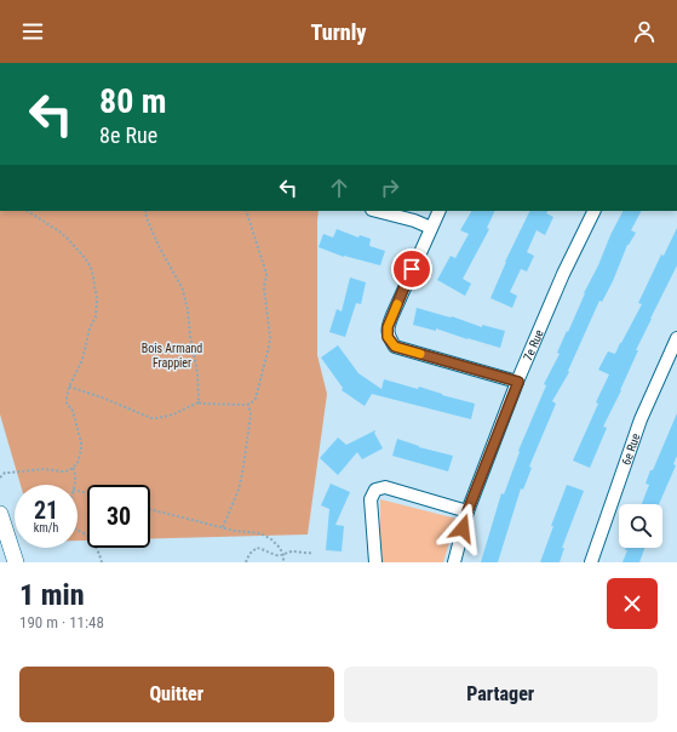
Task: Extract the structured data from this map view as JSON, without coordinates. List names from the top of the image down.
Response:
{
  "streets": {
    "street": ["7e Rue", "6e Rue"]
  },
  "parks": ["Bois Armand Frappier"],
  "page": {
    "header": "Turnly",
    "turn": ["80 m", "8e Rue"],
    "speed": "21 km/h",
    "limit": "30",
    "heading": ["1 min", "190 m · 11:48"],
    "buttons": ["Quitter", "Partager"]
  }
}
